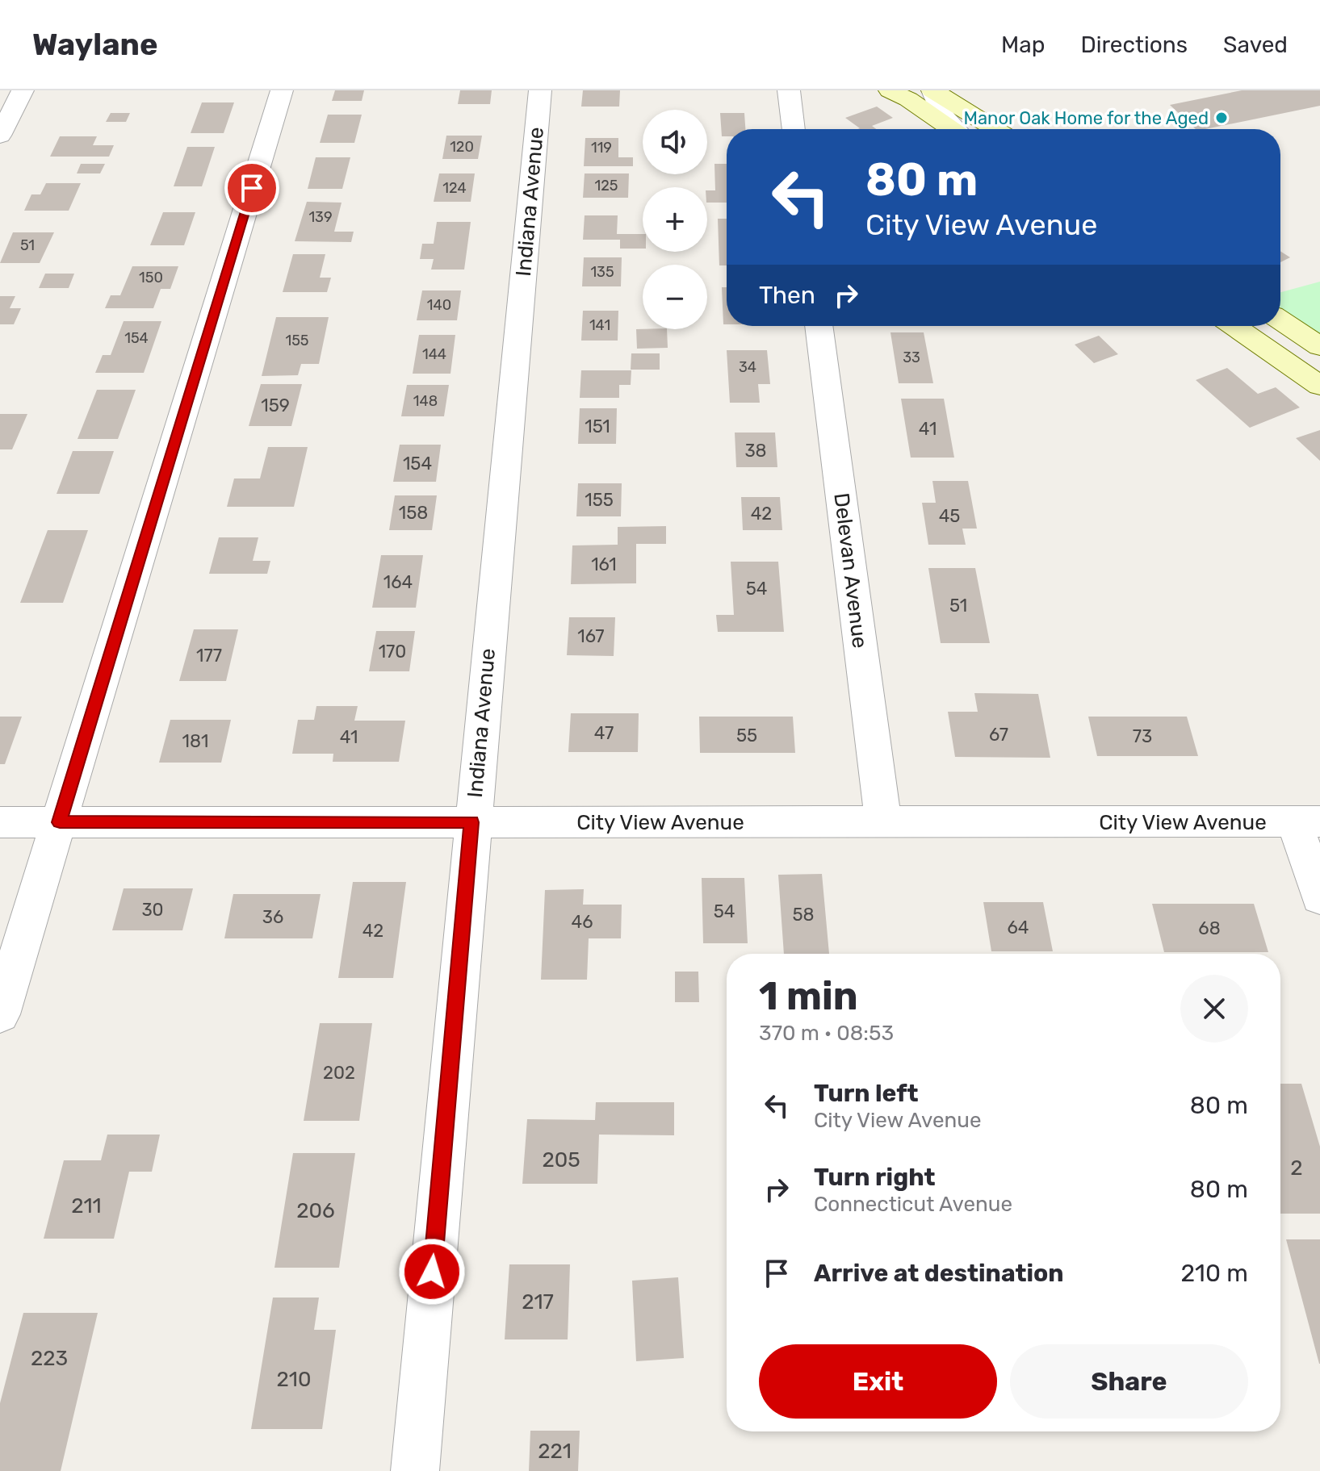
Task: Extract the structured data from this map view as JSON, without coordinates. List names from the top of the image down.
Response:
{
  "streets": {
    "street": ["Indiana Avenue", "Delevan Avenue", "City View Avenue"]
  },
  "crossings": [
    ["Indiana Avenue", "City View Avenue"],
    ["Delevan Avenue", "City View Avenue"]
  ],
  "places": ["Manor Oak Home for the Aged"],
  "house_numbers": [
    "120",
    "119",
    "125",
    "124",
    "139",
    "51",
    "135",
    "150",
    "140",
    "141",
    "154",
    "155",
    "144",
    "33",
    "34",
    "148",
    "159",
    "151",
    "41",
    "38",
    "154",
    "155",
    "158",
    "42",
    "45",
    "161",
    "164",
    "54",
    "51",
    "167",
    "170",
    "177",
    "47",
    "67",
    "55",
    "73",
    "41",
    "181",
    "30",
    "54",
    "58",
    "36",
    "46",
    "64",
    "68",
    "42",
    "202",
    "205",
    "2",
    "211",
    "206",
    "217",
    "223",
    "210",
    "221"
  ],
  "page": {
    "header": "Waylane",
    "nav": ["Map", "Directions", "Saved"],
    "map_buttons": ["+", "−"],
    "turn": ["80 m", "City View Avenue"],
    "then": "Then",
    "heading": ["1 min", "370 m · 08:53"],
    "list": [
      {
        "name": "Turn left",
        "note": "City View Avenue",
        "value": "80 m"
      },
      {
        "name": "Turn right",
        "note": "Connecticut Avenue",
        "value": "80 m"
      },
      {
        "name": "Arrive at destination",
        "value": "210 m"
      }
    ],
    "buttons": ["Exit", "Share"]
  }
}
